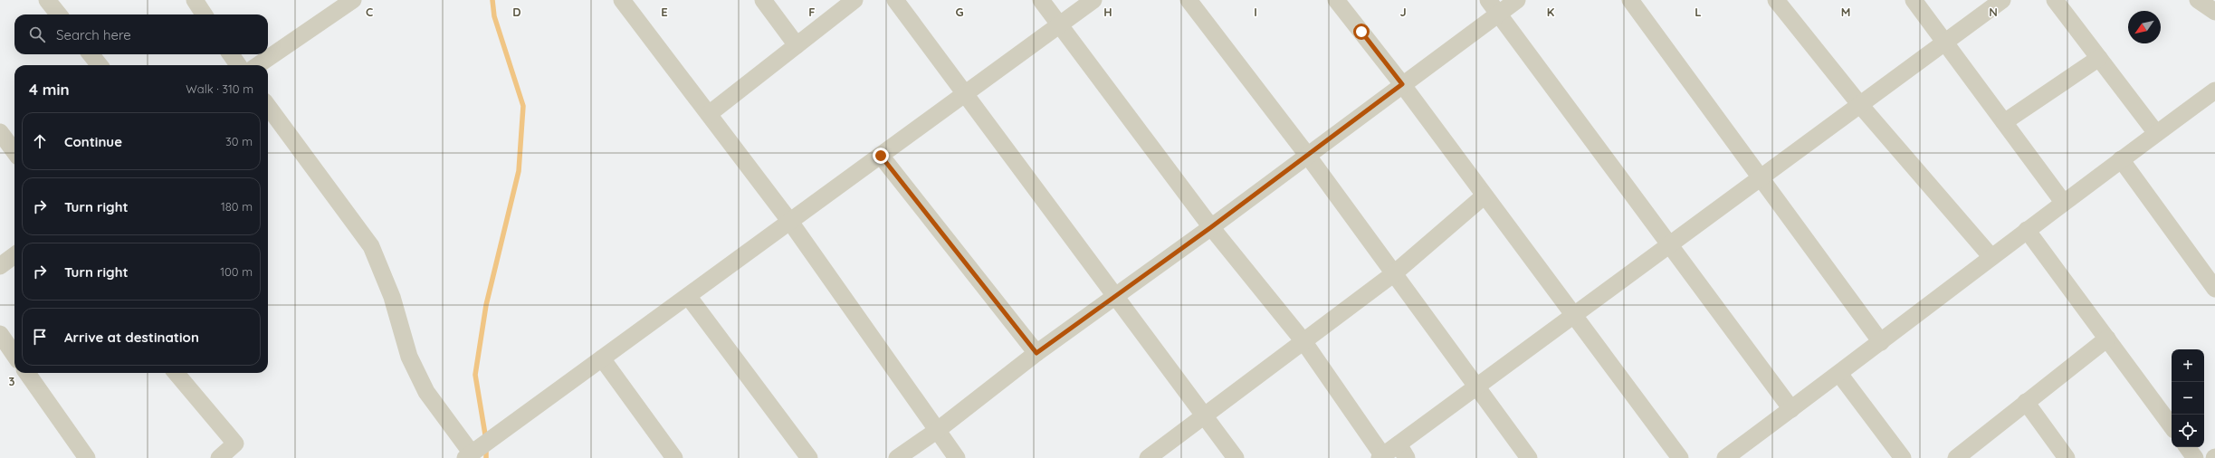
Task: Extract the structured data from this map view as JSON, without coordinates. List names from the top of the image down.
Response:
{
  "north": "bottom left",
  "page": {
    "search": "Search here",
    "heading": ["4 min", "Walk · 310 m"],
    "list": [
      ["Continue", "30 m"],
      ["Turn right", "180 m"],
      ["Turn right", "100 m"],
      "Arrive at destination"
    ],
    "map_buttons": ["+", "−"]
  },
  "grid": {
    "columns": [
      "C",
      "D",
      "E",
      "F",
      "G",
      "H",
      "I",
      "J",
      "K",
      "L",
      "M",
      "N"
    ],
    "rows": ["3"]
  }
}
